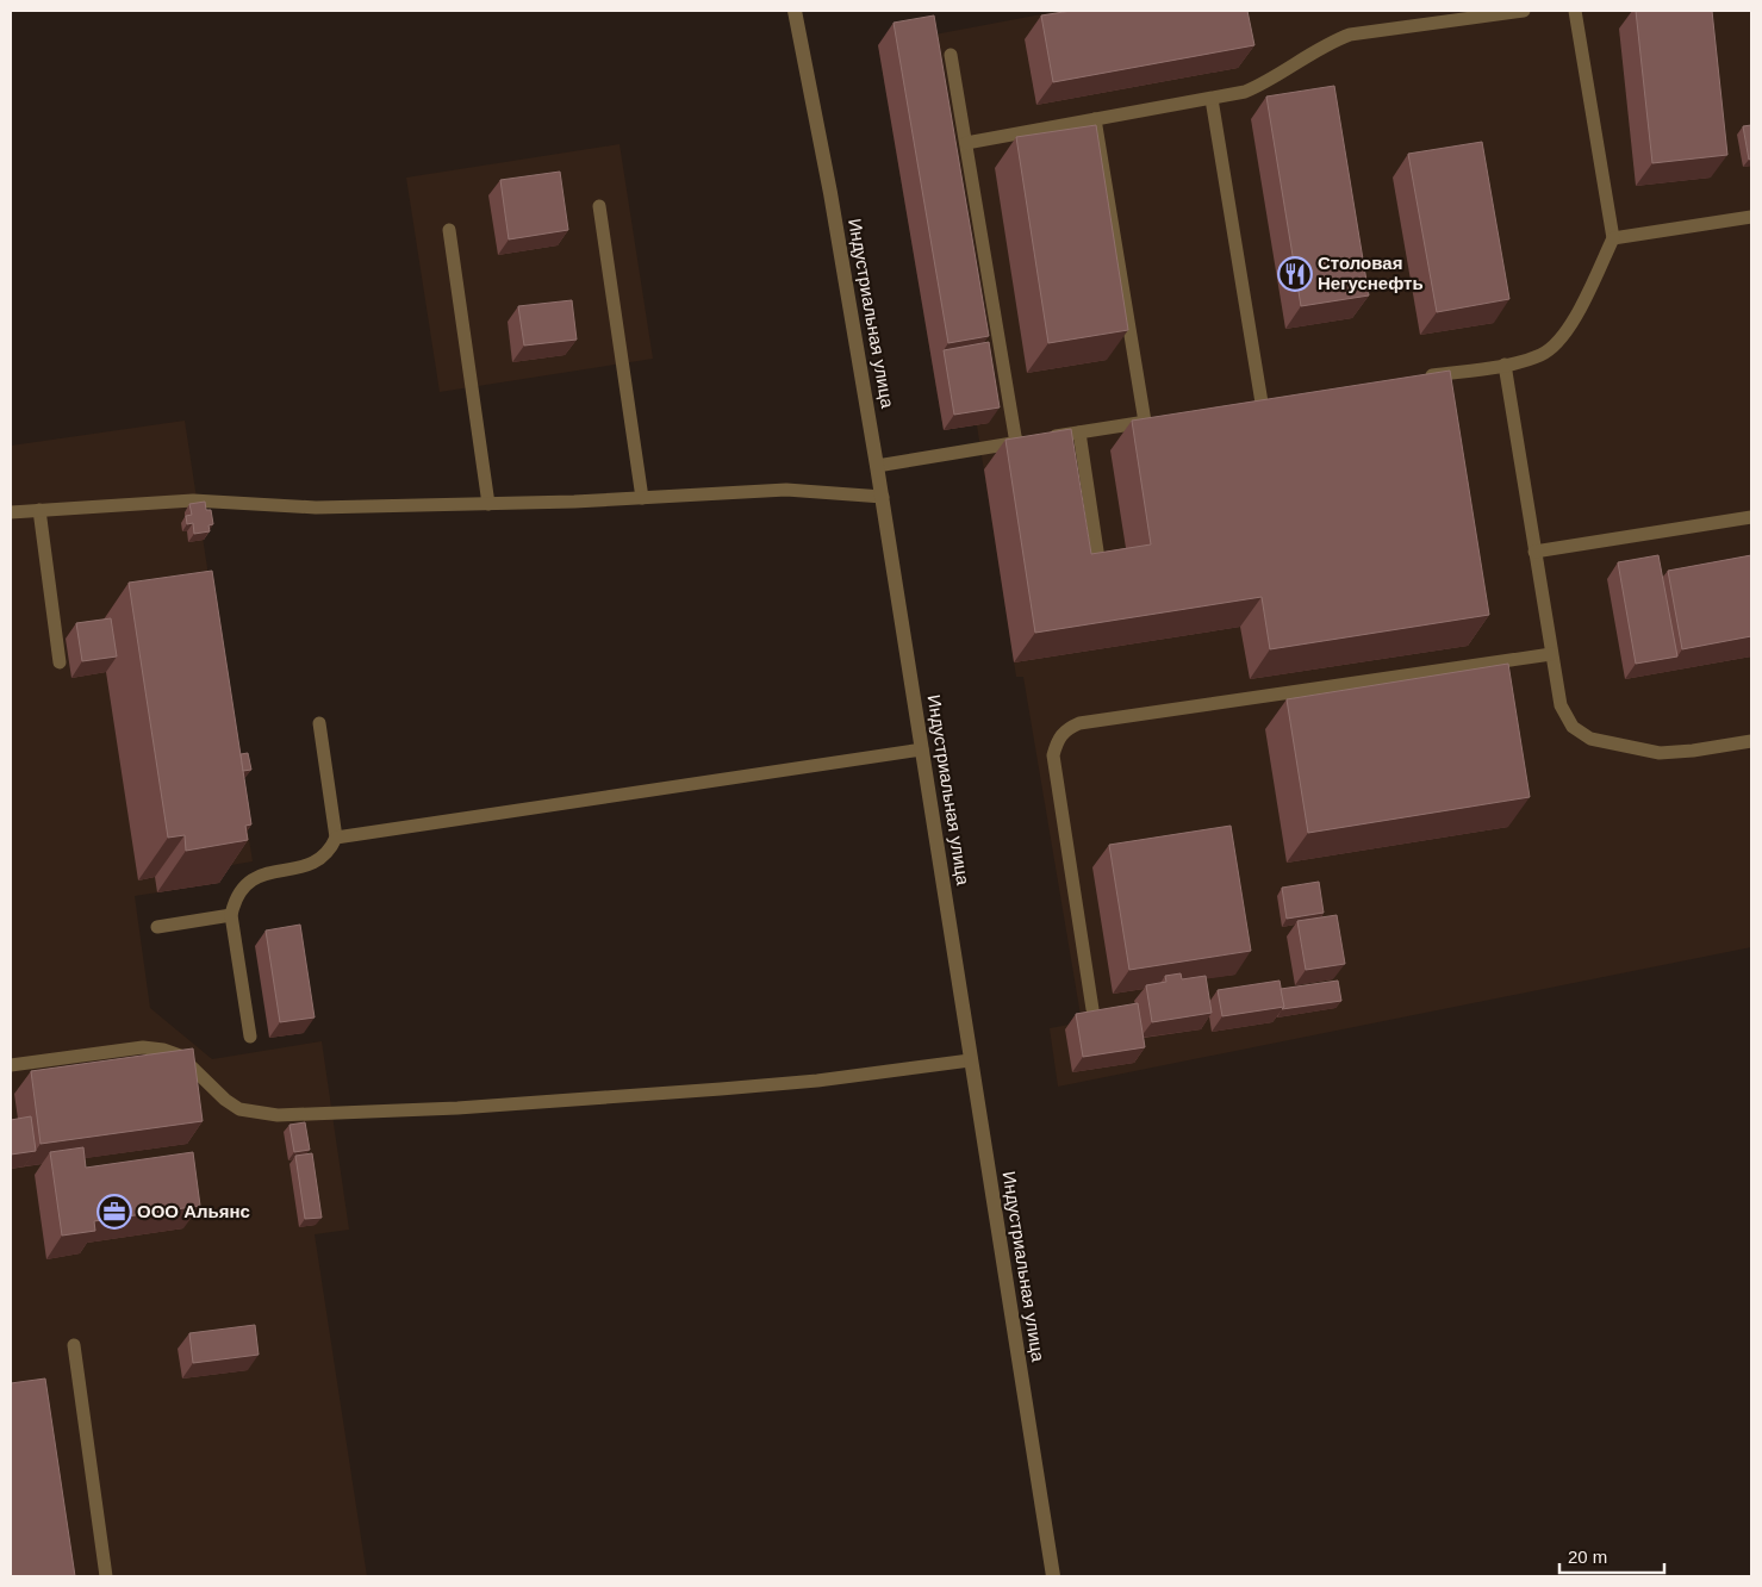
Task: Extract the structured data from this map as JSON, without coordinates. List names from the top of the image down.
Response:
{
  "streets": {
    "street": ["Индустриальная улица"]
  },
  "places": {
    "restaurant": ["Столовая Негуснефть"],
    "office": ["ООО Альянс"]
  },
  "scale_bar": "20 m"
}
